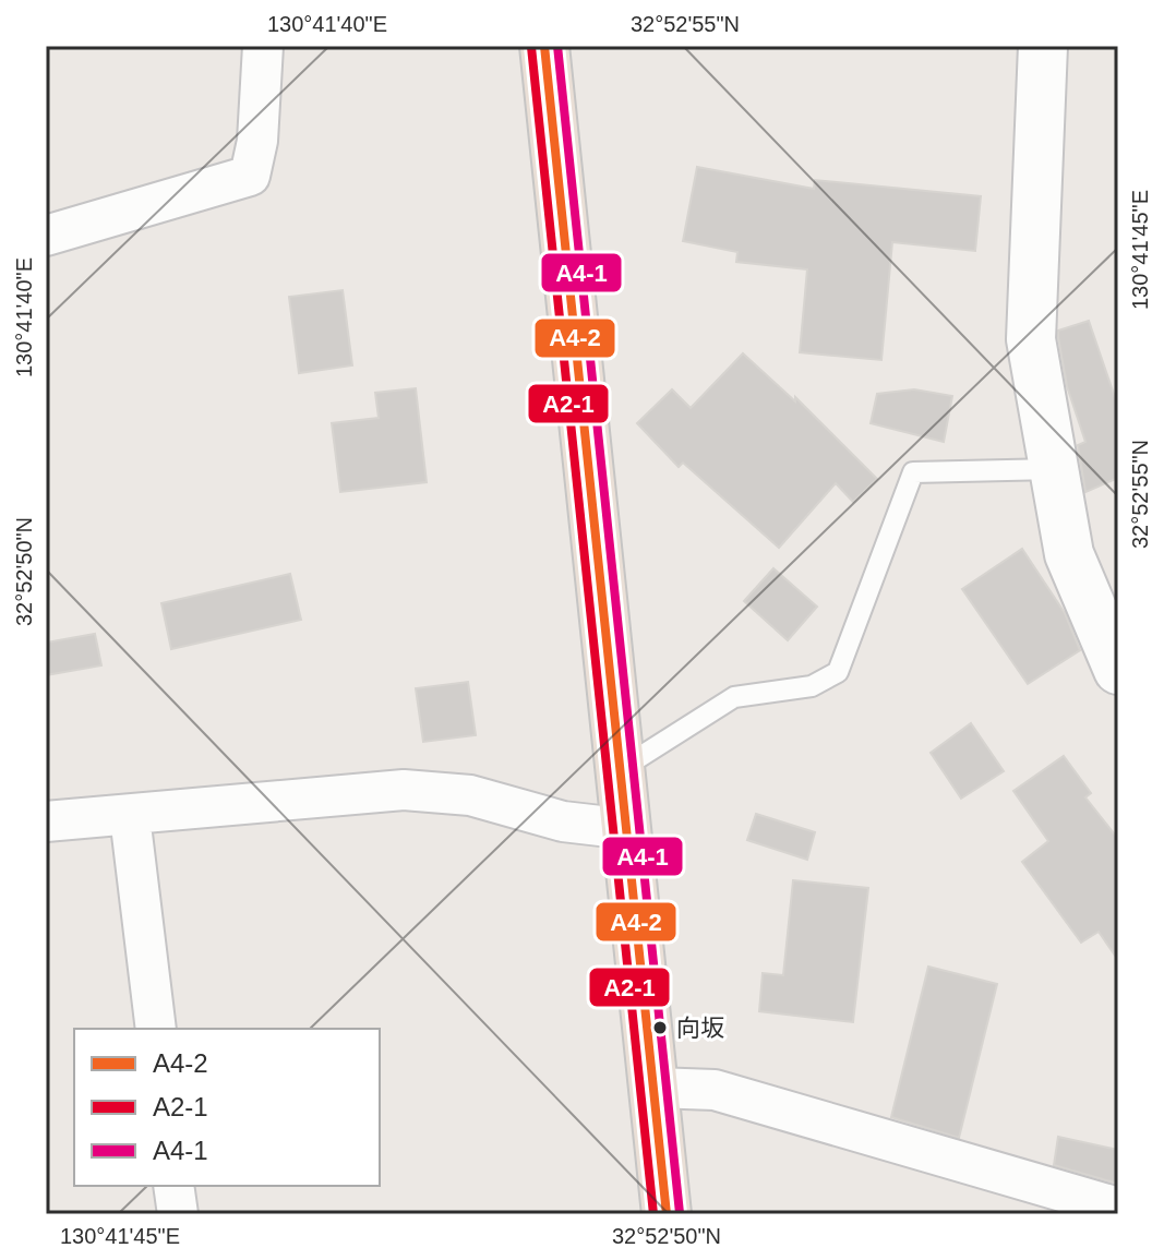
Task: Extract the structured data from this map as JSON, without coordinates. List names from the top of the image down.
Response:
{
  "places": ["向坂"],
  "lines": ["transit line A4-2", "transit line A4-1", "transit line A2-1"],
  "legend": ["A4-2", "A2-1", "A4-1"],
  "coordinates": [
    "130°41'40\"E",
    "32°52'55\"N",
    "130°41'45\"E",
    "32°52'50\"N"
  ]
}
